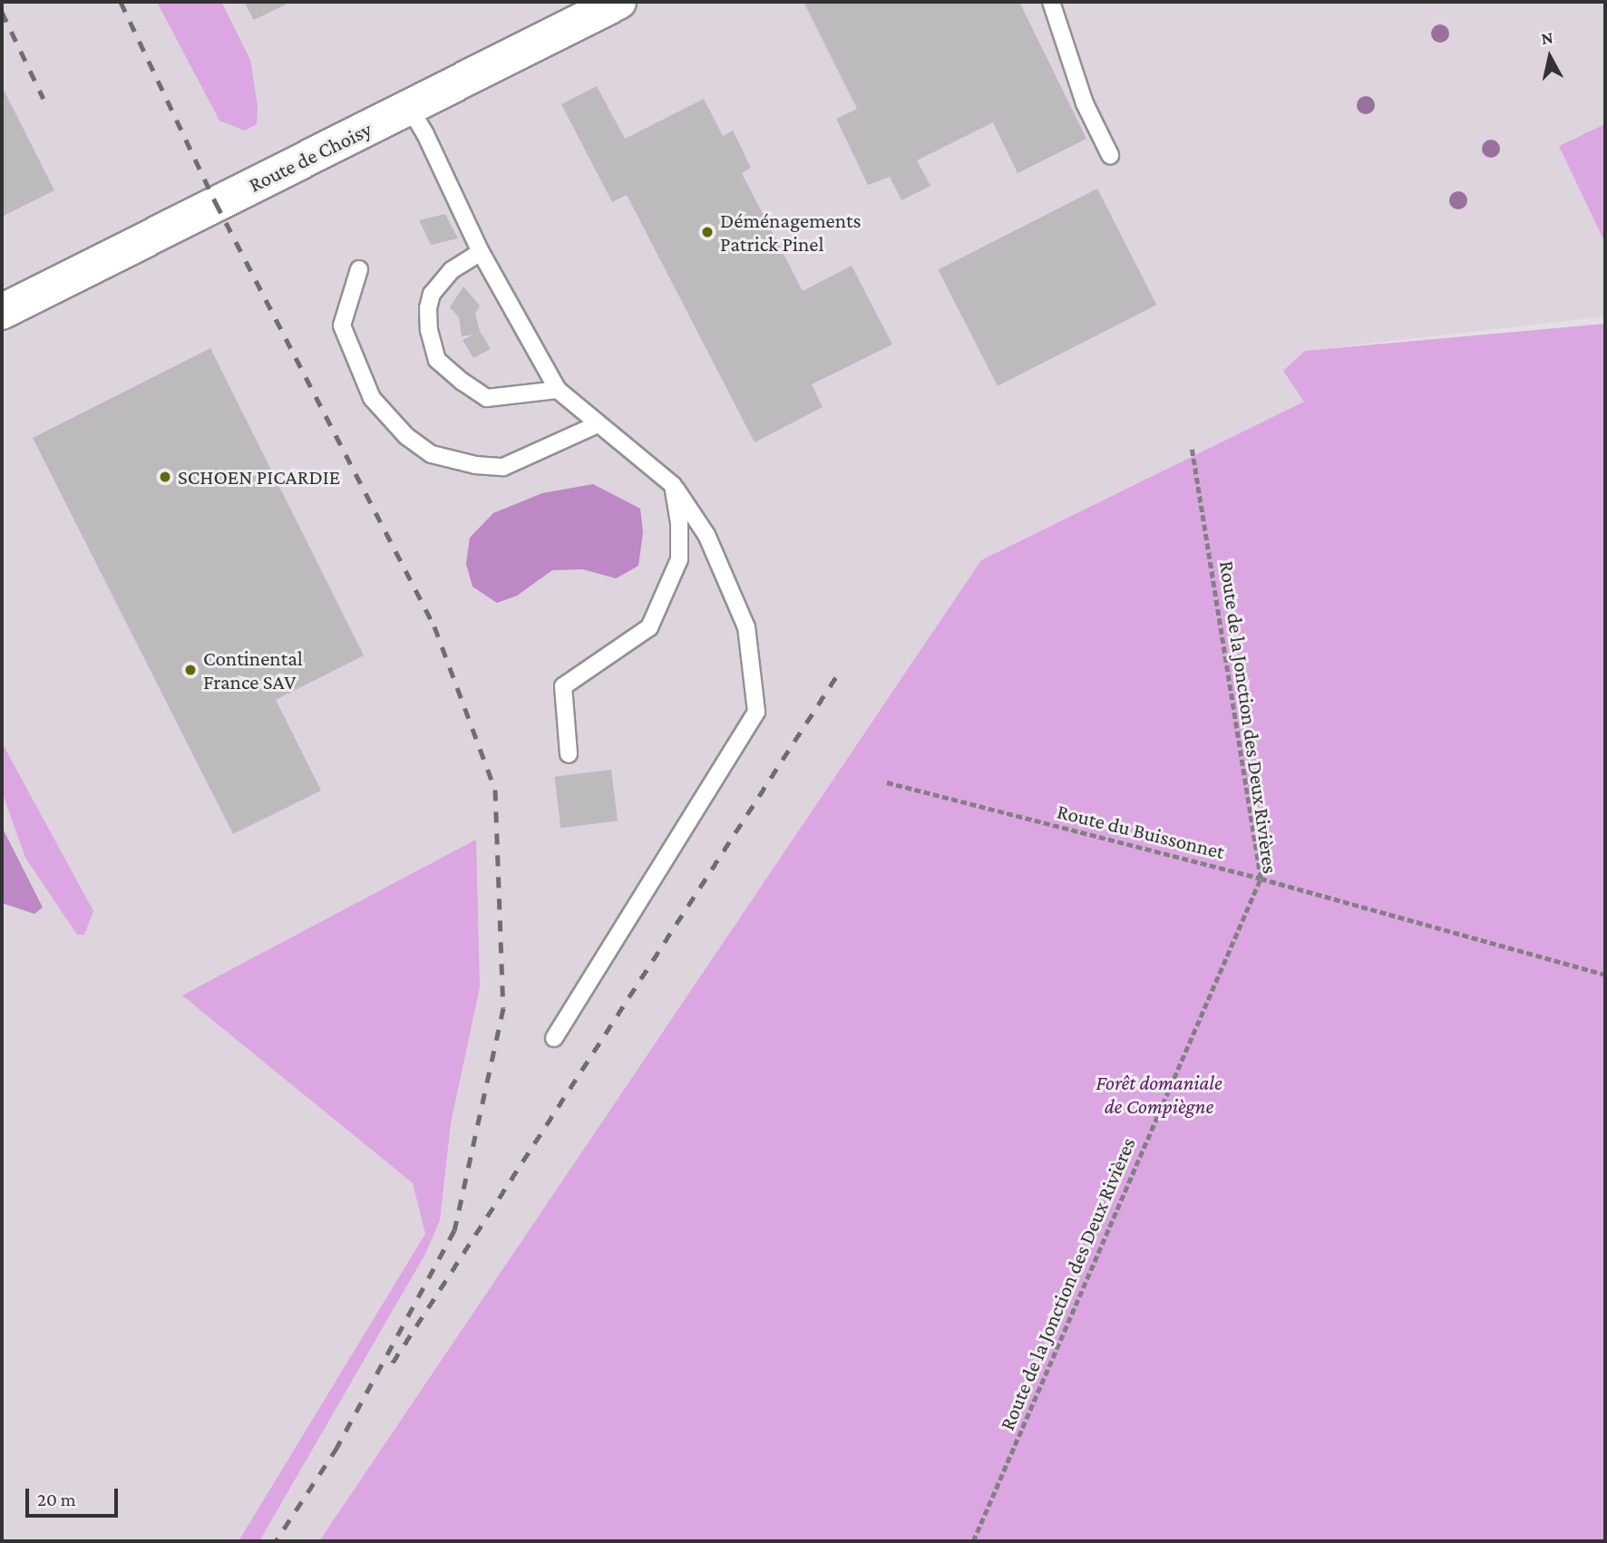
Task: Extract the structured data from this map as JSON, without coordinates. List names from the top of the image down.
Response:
{
  "streets": {
    "street": ["Route de Choisy"],
    "path": ["Route de la Jonction des Deux Rivières", "Route du Buissonnet"]
  },
  "crossings": [
    ["Route de la Jonction des Deux Rivières", "Route du Buissonnet"]
  ],
  "parks": ["Forêt domaniale de Compiègne"],
  "places": ["Déménagements Patrick Pinel", "SCHOEN PICARDIE", "Continental France SAV"],
  "scale_bar": "20 m",
  "north": "top"
}
